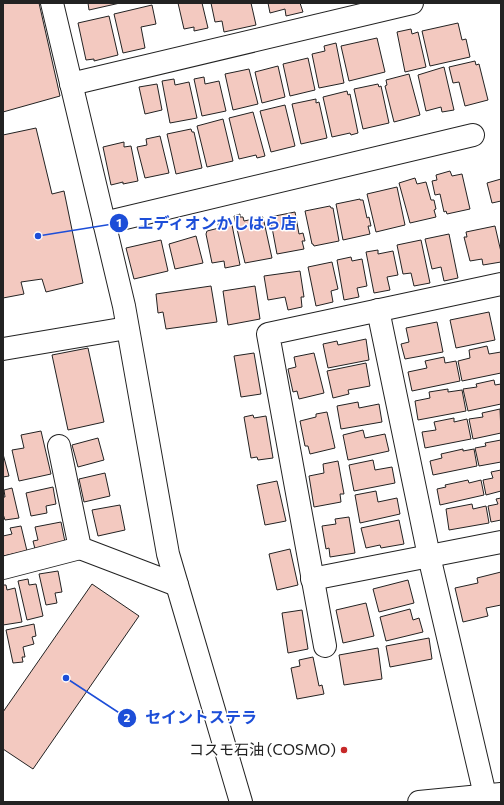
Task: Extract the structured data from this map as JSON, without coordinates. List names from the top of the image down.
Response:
{
  "places": ["エディオンかしはら店", "セイントステラ", "コスモ石油 (COSMO)"]
}
